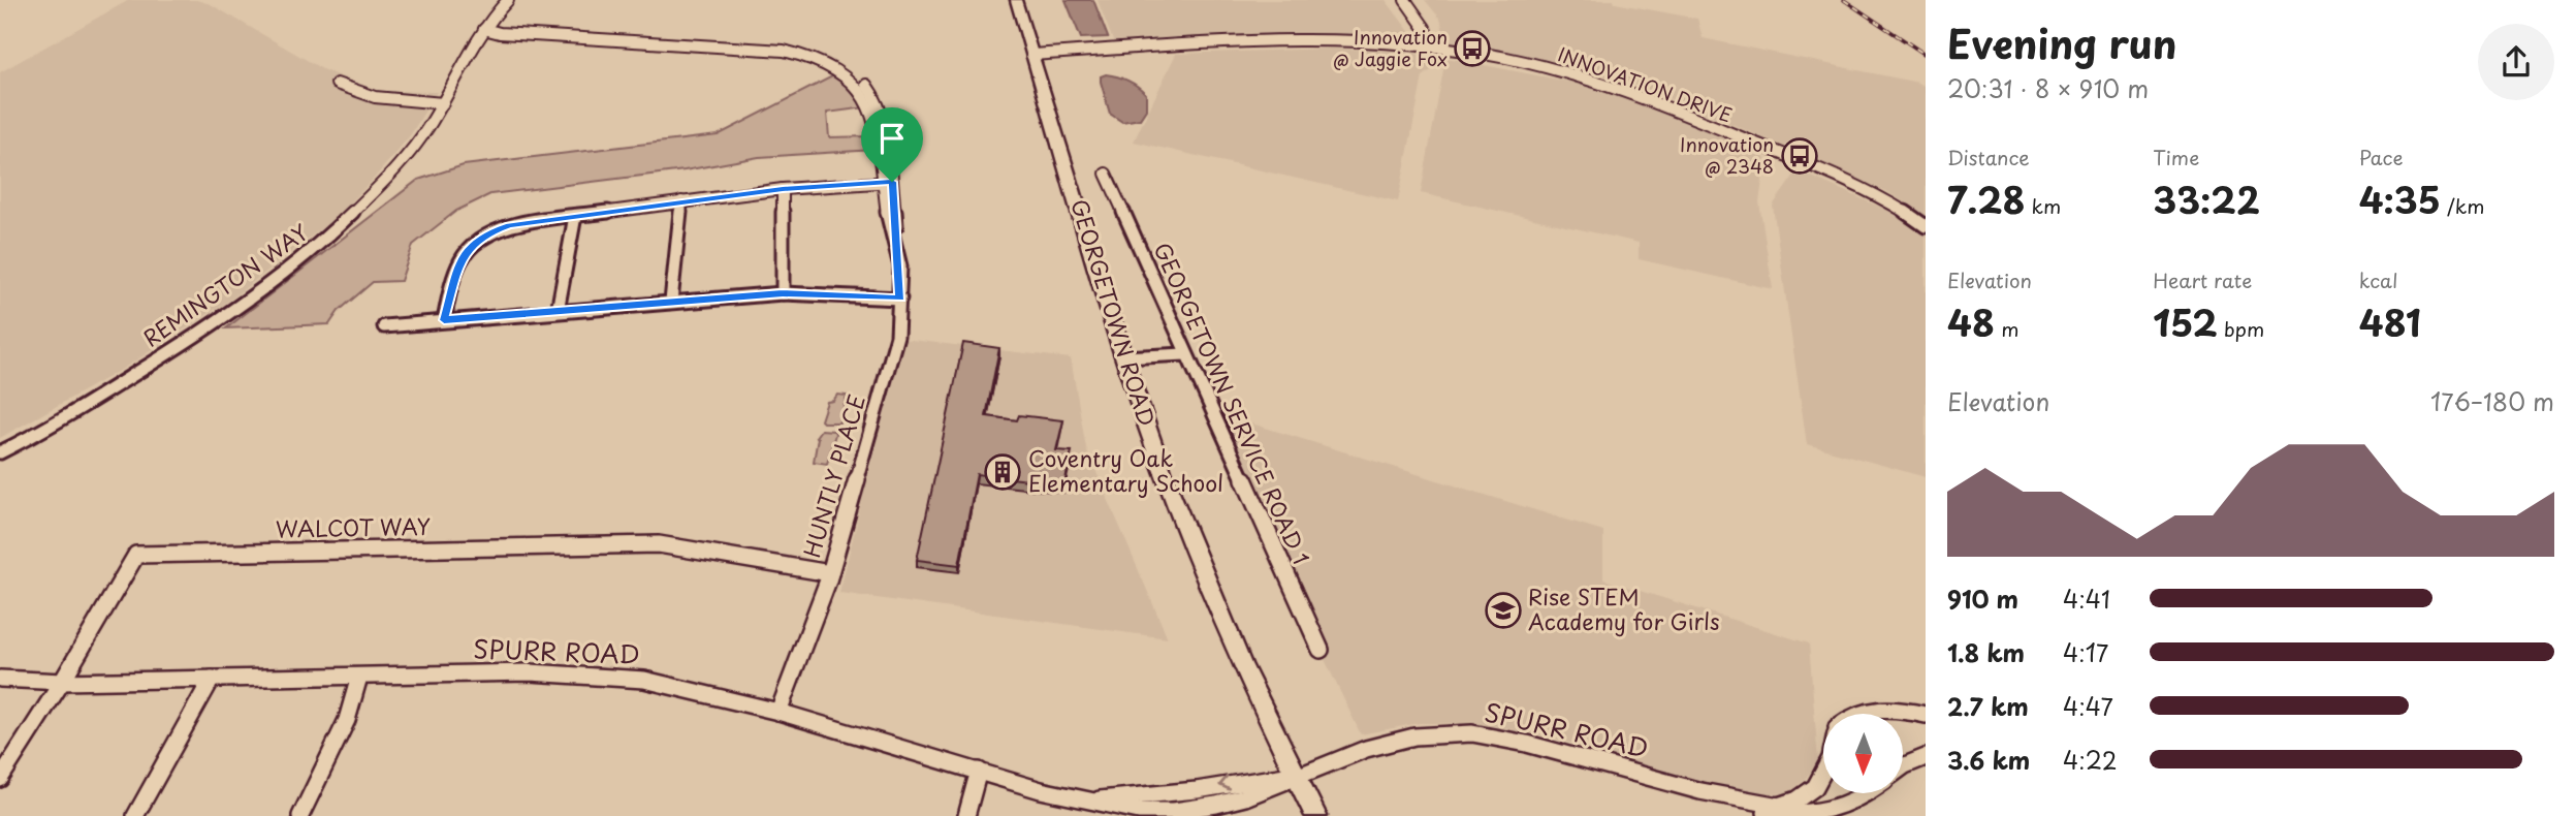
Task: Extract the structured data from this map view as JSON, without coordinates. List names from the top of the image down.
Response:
{
  "streets": {
    "main road": ["GEORGETOWN ROAD"],
    "street": [
      "INNOVATION DRIVE",
      "REMINGTON WAY",
      "GEORGETOWN SERVICE ROAD 1",
      "HUNTLY PLACE",
      "WALCOT WAY",
      "SPURR ROAD"
    ]
  },
  "crossings": [
    ["INNOVATION DRIVE", "GEORGETOWN ROAD"],
    ["REMINGTON WAY", "HUNTLY PLACE"],
    ["GEORGETOWN ROAD", "SPURR ROAD"],
    ["HUNTLY PLACE", "WALCOT WAY"],
    ["HUNTLY PLACE", "SPURR ROAD"],
    ["WALCOT WAY", "SPURR ROAD"]
  ],
  "places": {
    "bus stop": ["Innovation @ Jaggie Fox", "Innovation @ 2348"],
    "building": ["Coventry Oak Elementary School"],
    "school or university": ["Rise STEM Academy for Girls"]
  },
  "north": "bottom",
  "page": {
    "heading": ["Evening run", "20:31 · 8 × 910 m"],
    "stats": [
      ["Distance", "7.28 km"],
      ["Time", "33:22"],
      ["Pace", "4:35 /km"],
      ["Elevation", "48 m"],
      ["Heart rate", "152 bpm"],
      ["kcal", "481"]
    ],
    "chart": ["Elevation", "176–180 m"],
    "list": [
      {
        "name": "910 m",
        "note": "4:41"
      },
      {
        "name": "1.8 km",
        "note": "4:17"
      },
      {
        "name": "2.7 km",
        "note": "4:47"
      },
      {
        "name": "3.6 km",
        "note": "4:22"
      }
    ]
  }
}
